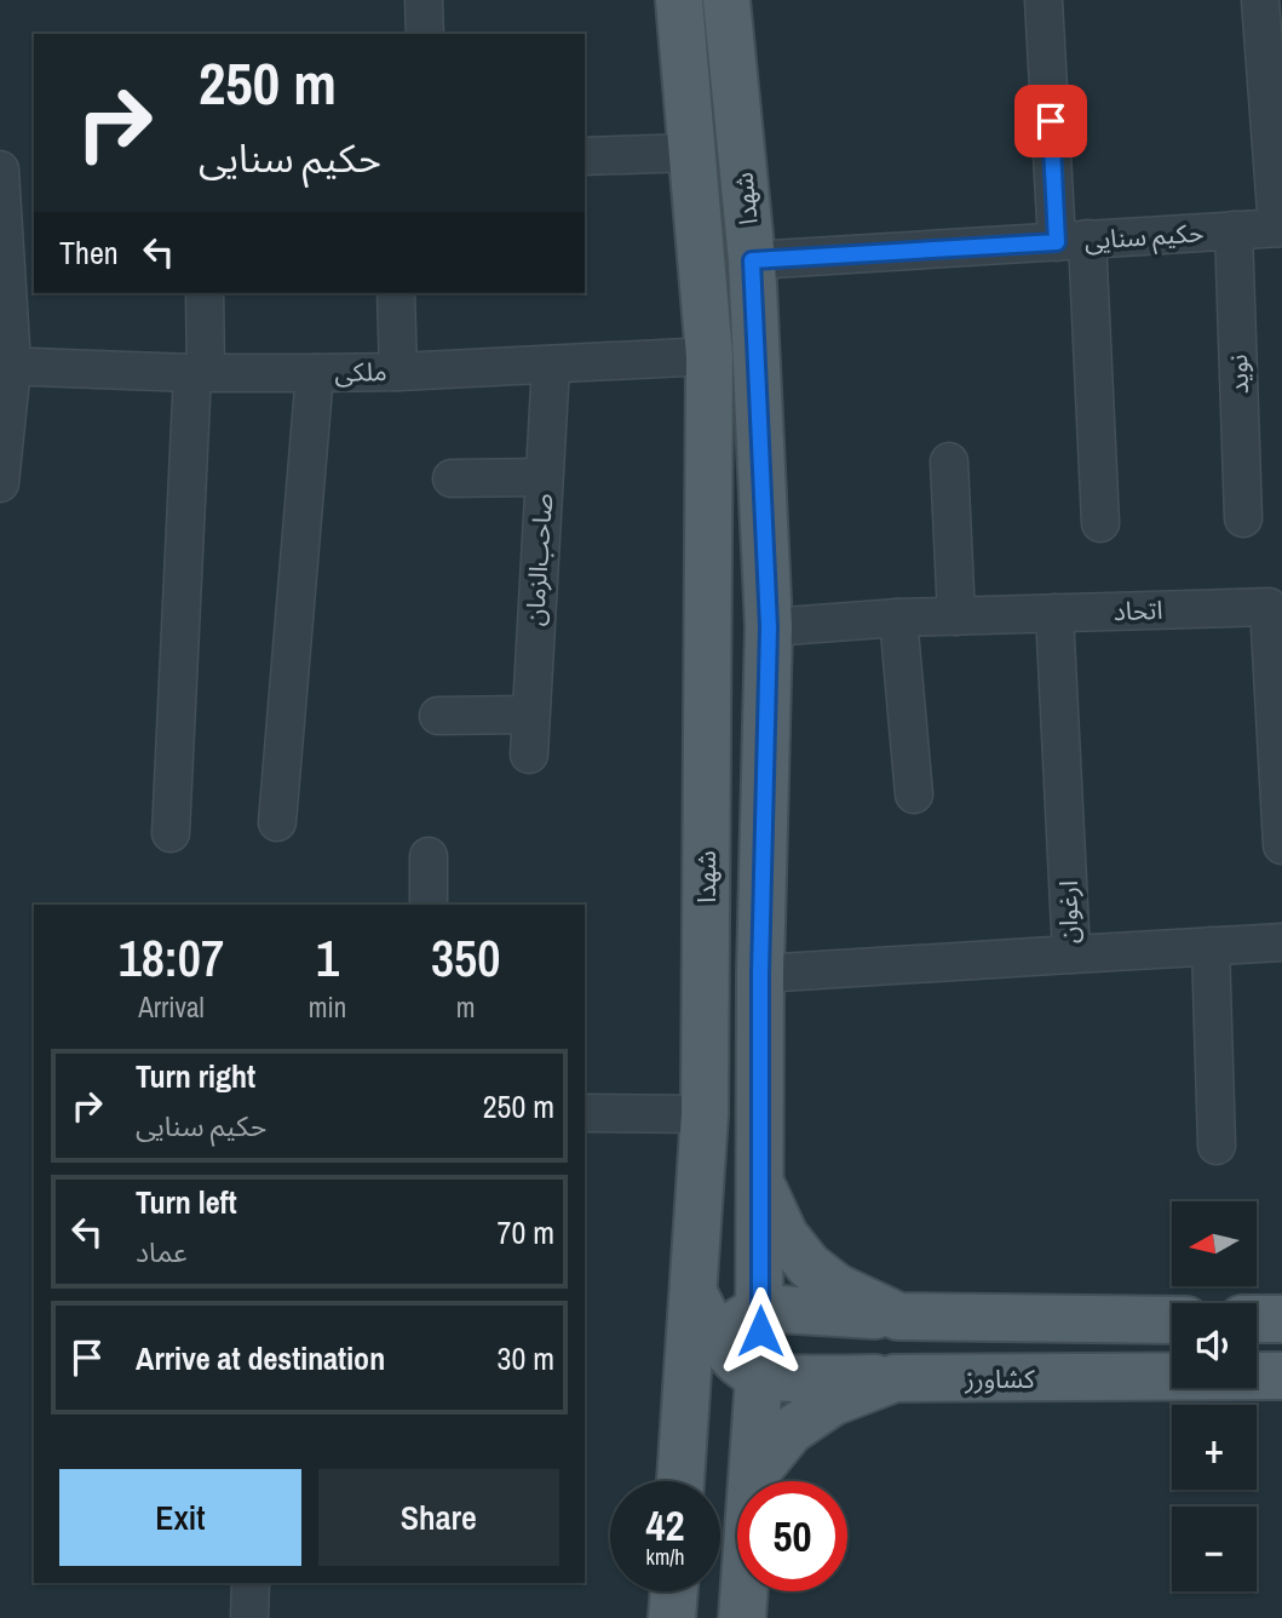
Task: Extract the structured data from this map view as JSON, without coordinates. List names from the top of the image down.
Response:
{
  "streets": {
    "main road": ["شهدا", "کشاورز"],
    "street": [
      "حکیم سنایی",
      "ملکی",
      "نوید",
      "صاحب‌الزمان",
      "اتحاد",
      "ارغوان"
    ]
  },
  "crossings": [
    ["شهدا", "حکیم سنایی"],
    ["شهدا", "ملکی"],
    ["شهدا", "اتحاد"],
    ["شهدا", "ارغوان"],
    ["شهدا", "کشاورز"],
    ["حکیم سنایی", "نوید"],
    ["ملکی", "صاحب‌الزمان"],
    ["اتحاد", "ارغوان"]
  ],
  "north": "left",
  "page": {
    "turn": ["250 m", "حکیم سنایی"],
    "then": "Then",
    "eta": [
      "18:07",
      "Arrival",
      "1",
      "min",
      "350",
      "m"
    ],
    "list": [
      {
        "name": "Turn right",
        "note": "حکیم سنایی",
        "value": "250 m"
      },
      {
        "name": "Turn left",
        "note": "عماد",
        "value": "70 m"
      },
      {
        "name": "Arrive at destination",
        "value": "30 m"
      }
    ],
    "map_buttons": ["+", "−"],
    "buttons": ["Exit", "Share"],
    "speed": "42 km/h",
    "limit": "50"
  }
}
